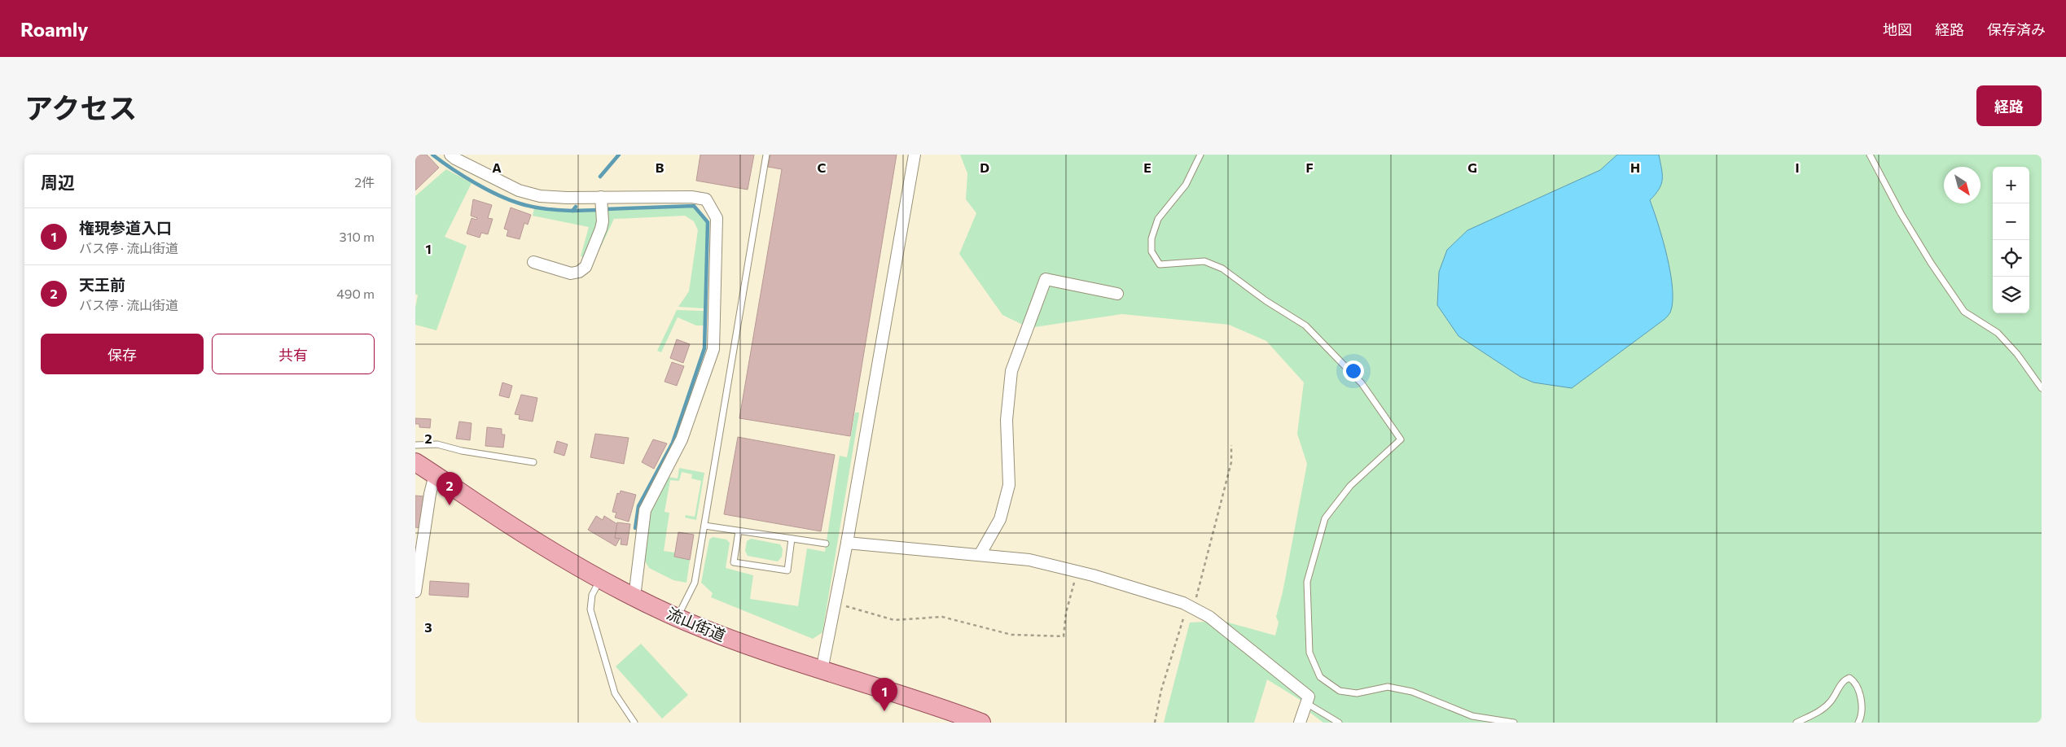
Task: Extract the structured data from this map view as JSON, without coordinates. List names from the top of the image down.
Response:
{
  "streets": {
    "main road": ["流山街道"]
  },
  "north": "bottom right",
  "page": {
    "header": "Roamly",
    "nav": ["地図", "経路", "保存済み"],
    "title": "アクセス",
    "buttons": [
      "経路",
      ["保存", "共有"]
    ],
    "heading": ["周辺", "2件"],
    "map_buttons": ["+", "−"],
    "list": [
      {
        "mark": "1",
        "name": "権現参道入口",
        "note": "バス停 · 流山街道",
        "value": "310 m"
      },
      {
        "mark": "2",
        "name": "天王前",
        "note": "バス停 · 流山街道",
        "value": "490 m"
      }
    ],
    "pins": ["2", "1"]
  },
  "grid": {
    "columns": [
      "A",
      "B",
      "C",
      "D",
      "E",
      "F",
      "G",
      "H",
      "I"
    ],
    "rows": ["1", "2", "3"]
  }
}
